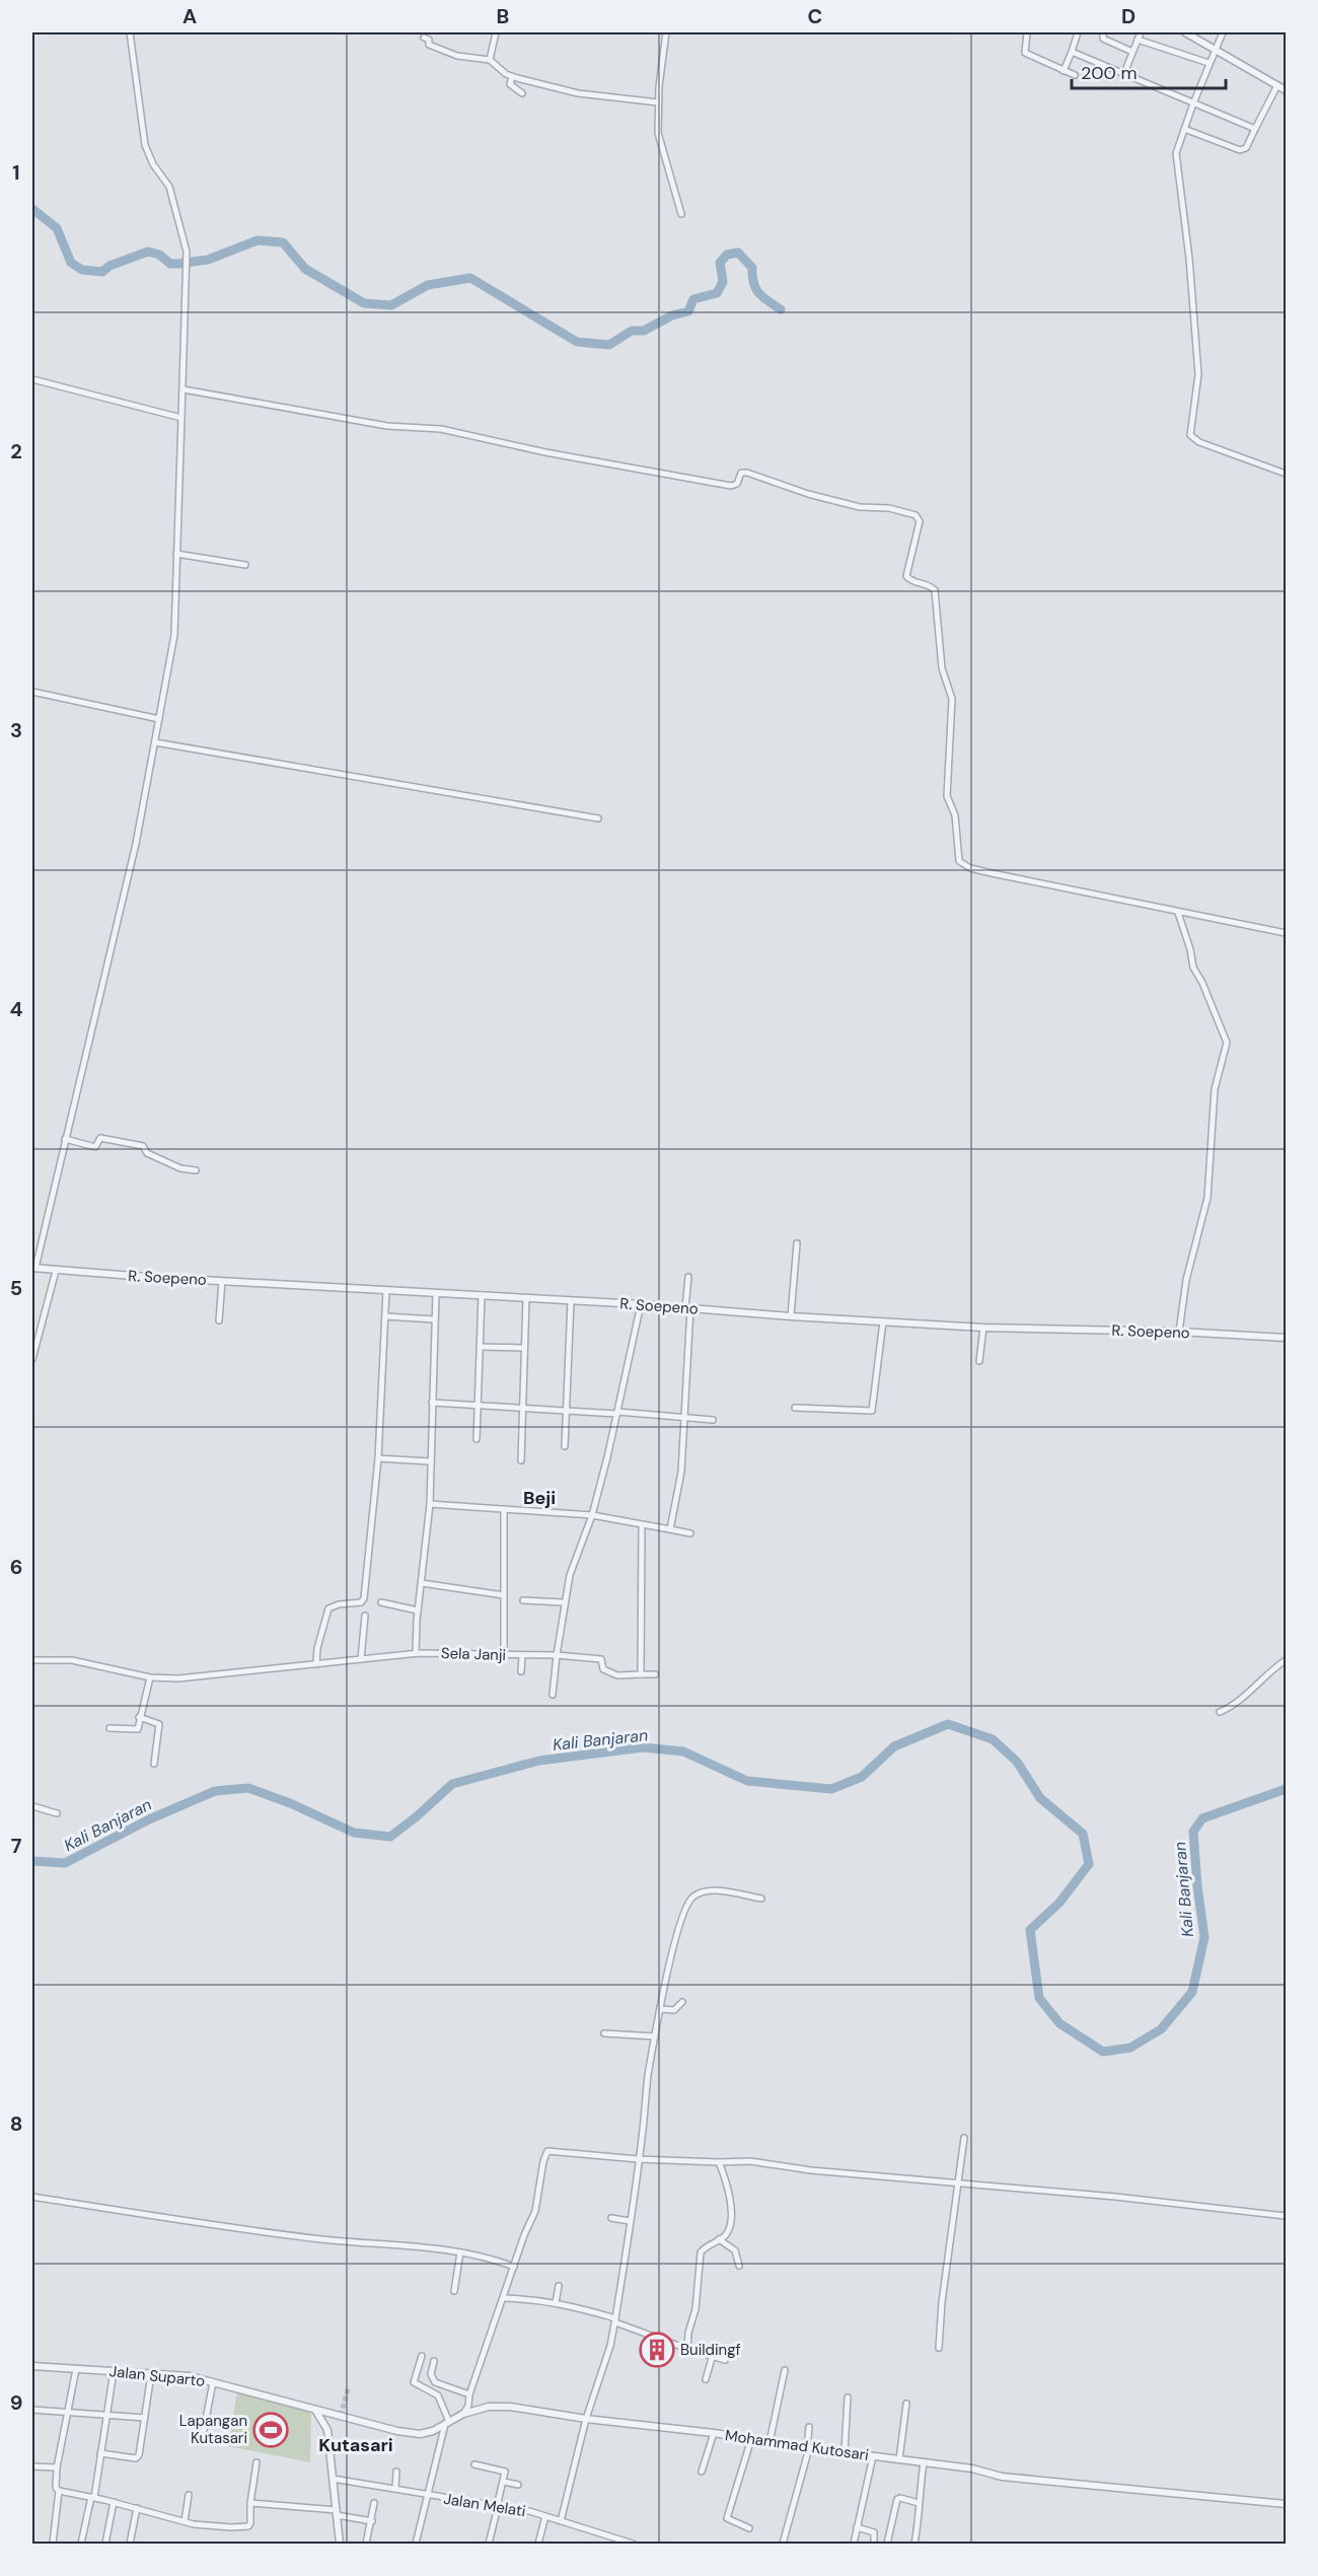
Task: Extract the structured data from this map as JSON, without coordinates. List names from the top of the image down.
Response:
{
  "streets": {
    "street": [
      "R. Soepeno",
      "Sela Janji",
      "Jalan Suparto",
      "Mohammad Kutosari",
      "Jalan Melati"
    ]
  },
  "crossings": [
    ["Jalan Suparto", "Mohammad Kutosari"]
  ],
  "districts": ["Beji", "Kutasari"],
  "water": ["Kali Banjaran"],
  "places": {
    "building": ["Buildingf"],
    "sports": ["Lapangan Kutasari"]
  },
  "scale_bar": "200 m",
  "grid": {
    "columns": [
      "A",
      "B",
      "C",
      "D"
    ],
    "rows": [
      "1",
      "2",
      "3",
      "4",
      "5",
      "6",
      "7",
      "8",
      "9"
    ]
  }
}
